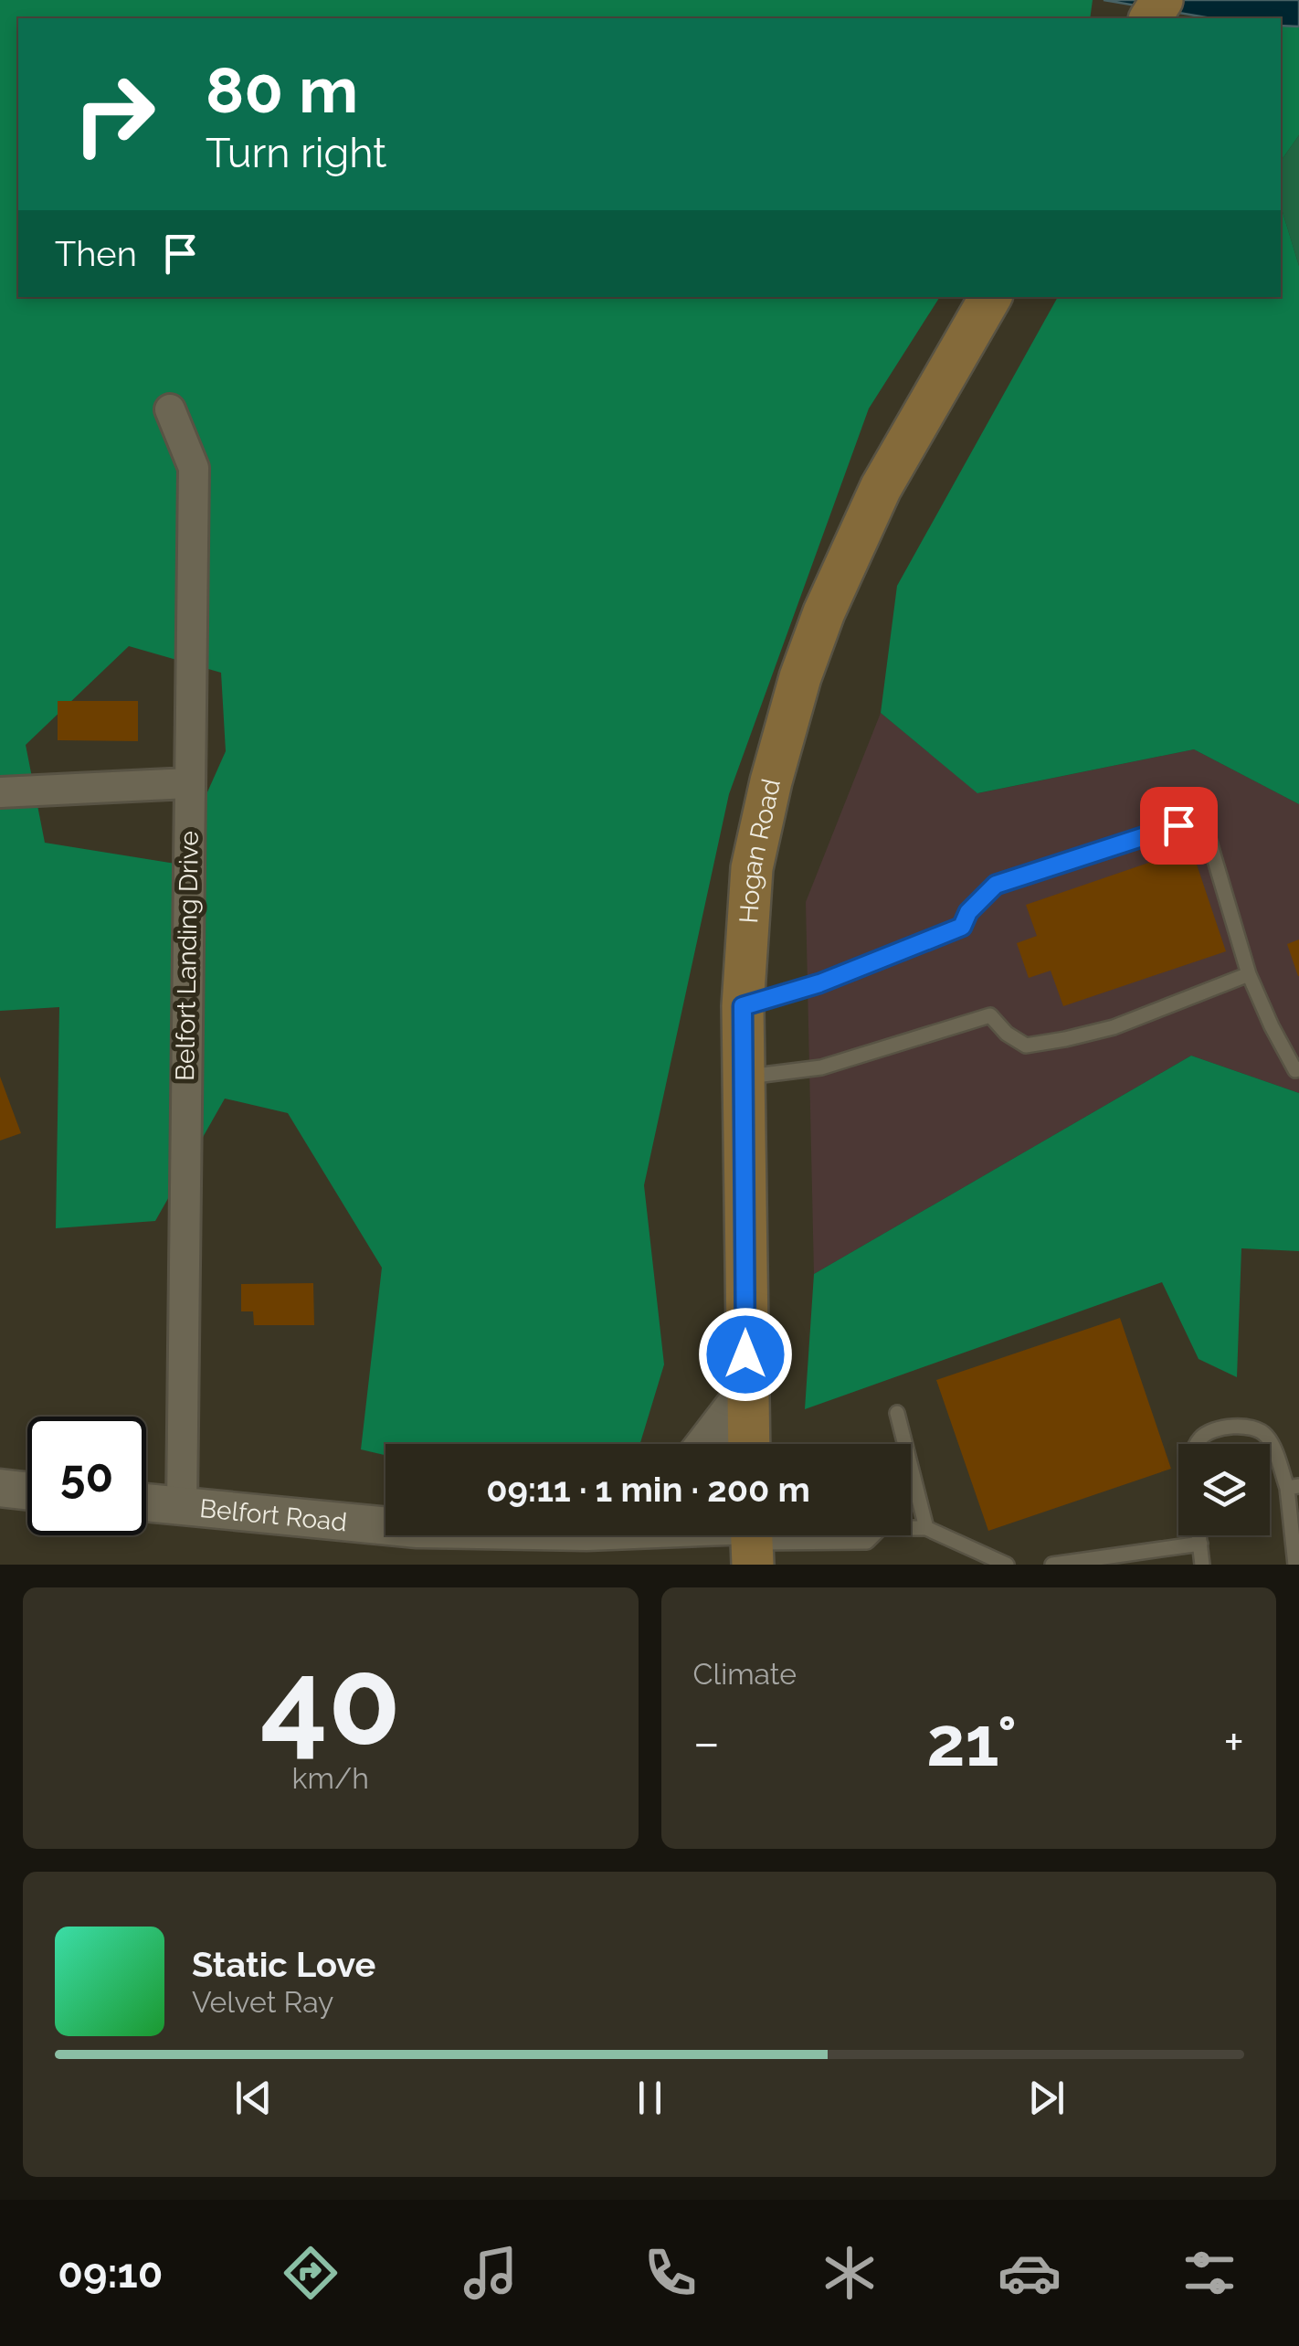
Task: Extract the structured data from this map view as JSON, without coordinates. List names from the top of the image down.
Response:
{
  "streets": {
    "main road": ["Hogan Road"],
    "street": ["Belfort Landing Drive", "Belfort Road"]
  },
  "crossings": [
    ["Belfort Landing Drive", "Belfort Road"]
  ],
  "page": {
    "turn": ["80 m", "Turn right"],
    "then": "Then",
    "limit": "50",
    "trip": "09:11 · 1 min · 200 m",
    "tile": [
      ["40", "km/h"],
      "Climate"
    ],
    "heat": ["−", "21°", "+"],
    "song": ["Static Love", "Velvet Ray"],
    "tabs": "09:10"
  }
}
